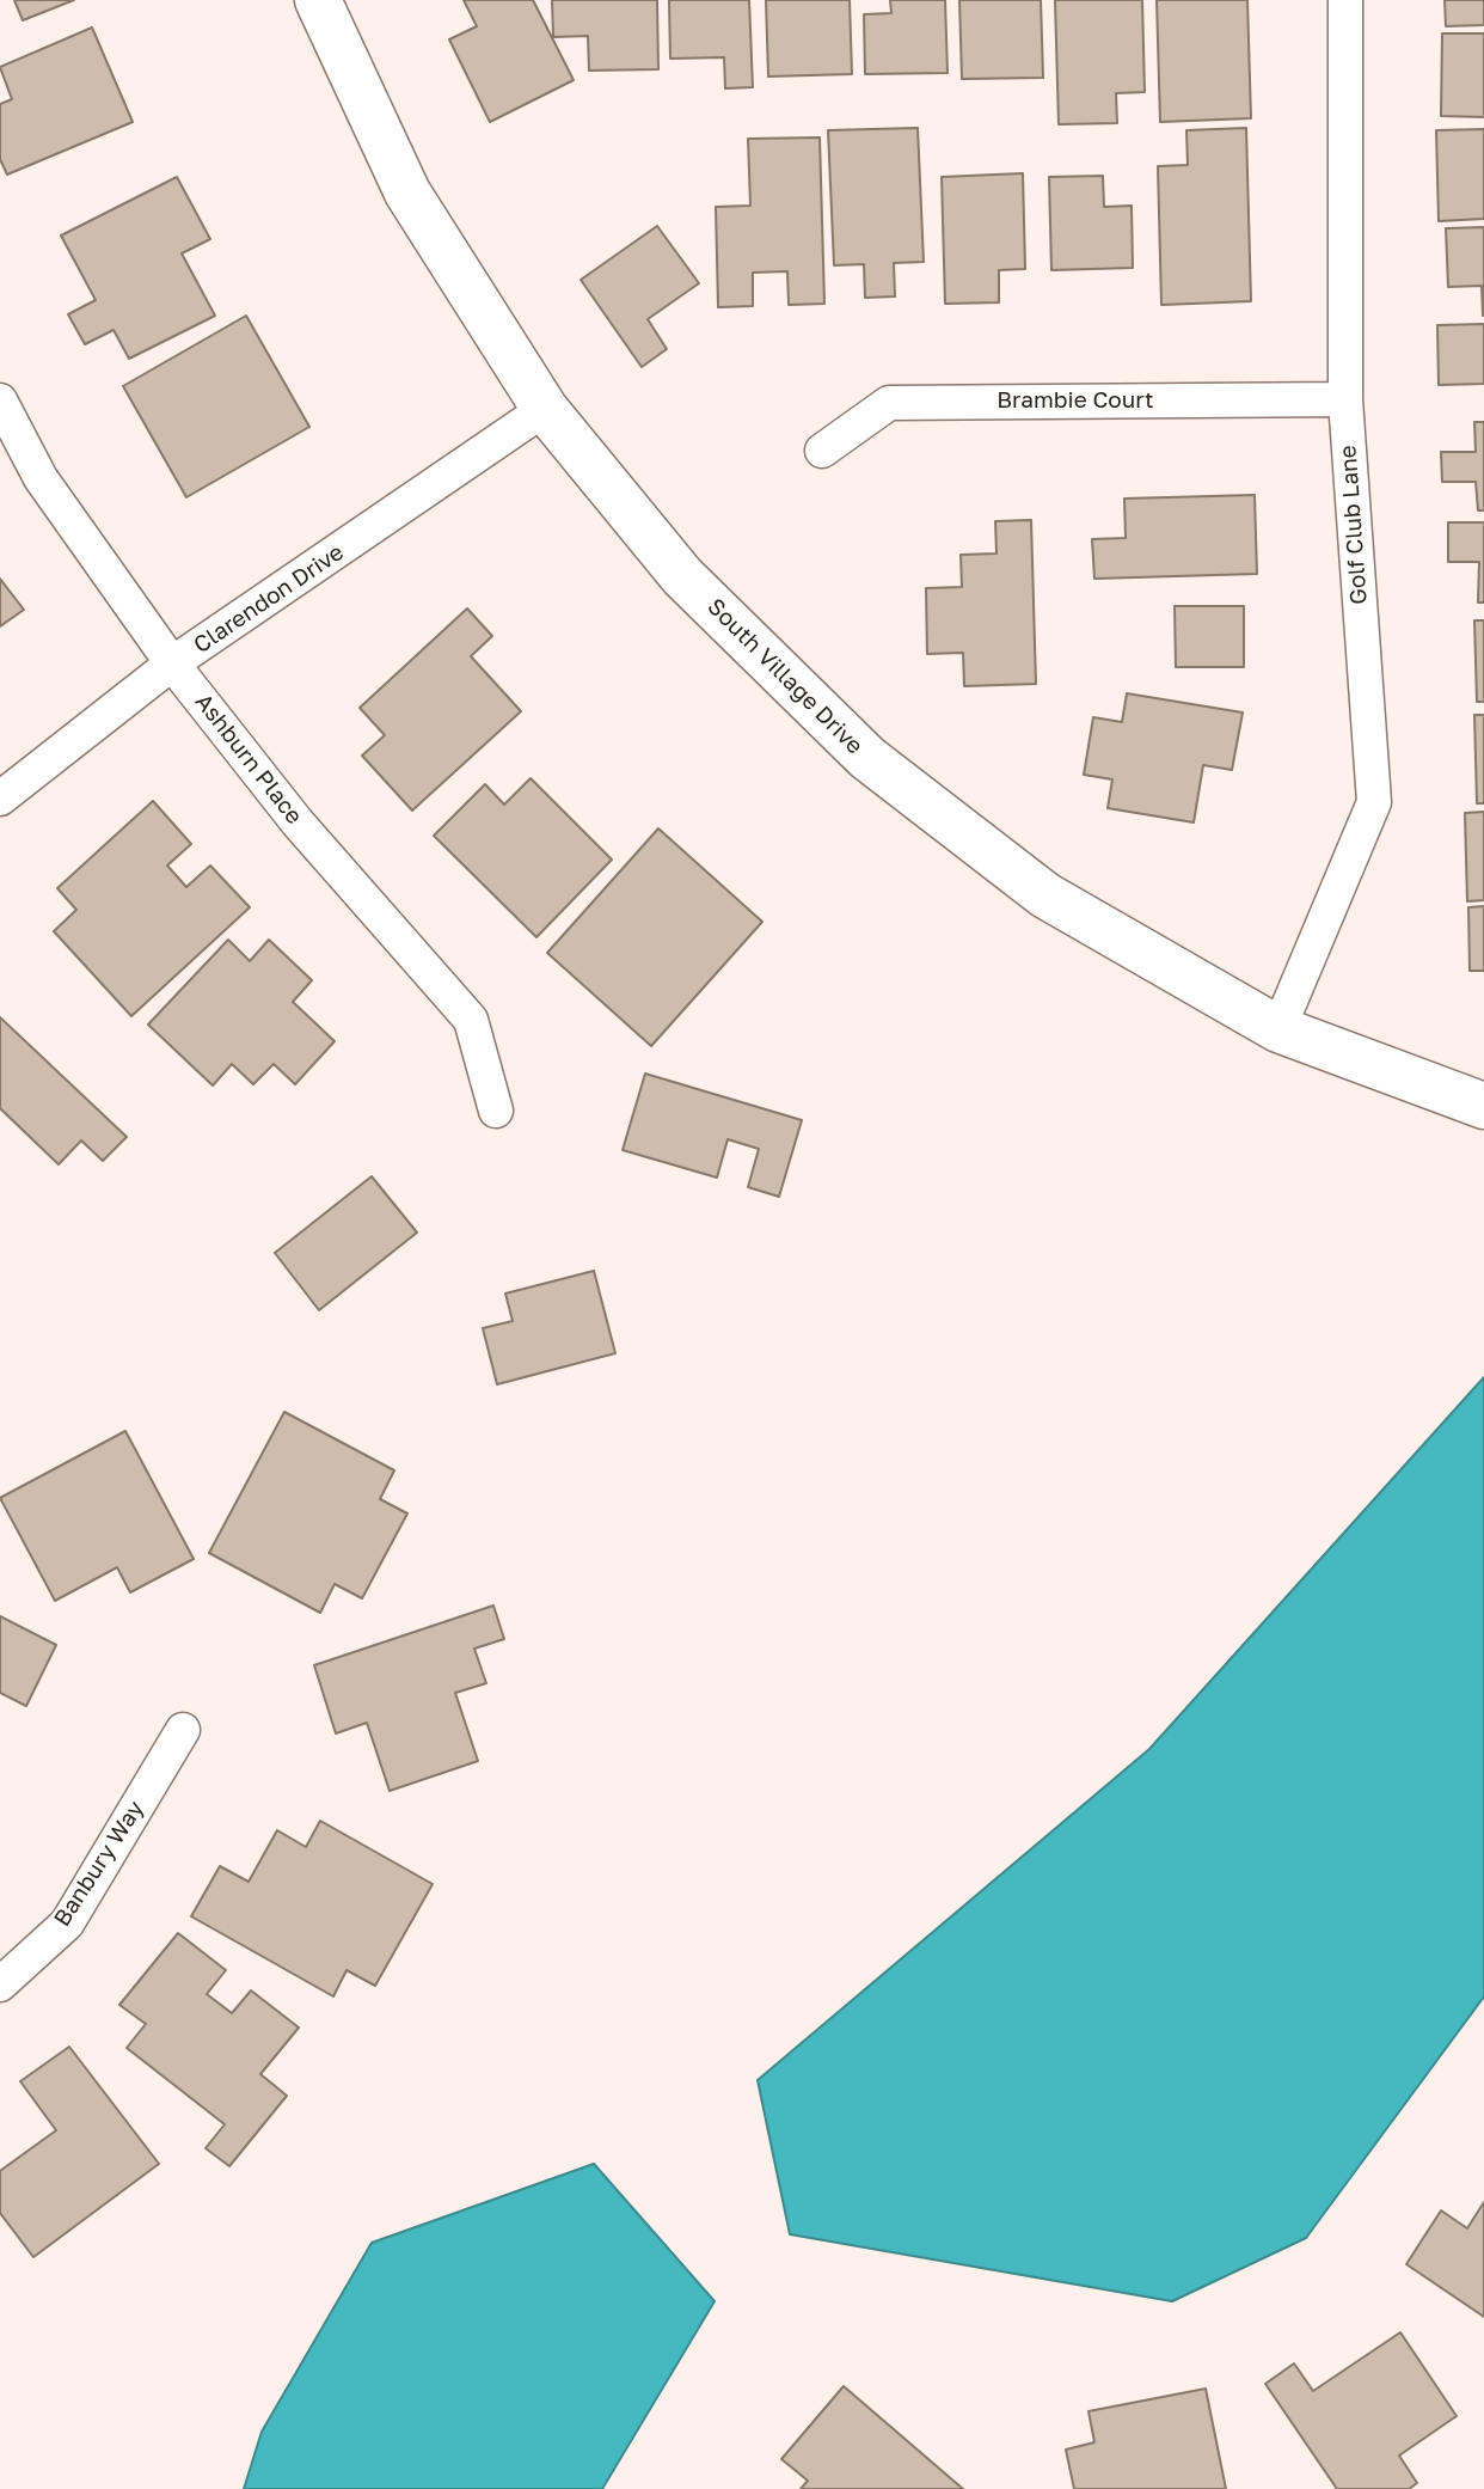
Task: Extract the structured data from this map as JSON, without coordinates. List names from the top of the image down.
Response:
{
  "streets": {
    "street": [
      "Brambie Court",
      "Golf Club Lane",
      "Clarendon Drive",
      "South Village Drive",
      "Ashburn Place",
      "Banbury Way"
    ]
  },
  "crossings": [
    ["Brambie Court", "Golf Club Lane"],
    ["Golf Club Lane", "South Village Drive"],
    ["Clarendon Drive", "South Village Drive"],
    ["Clarendon Drive", "Ashburn Place"]
  ]
}
